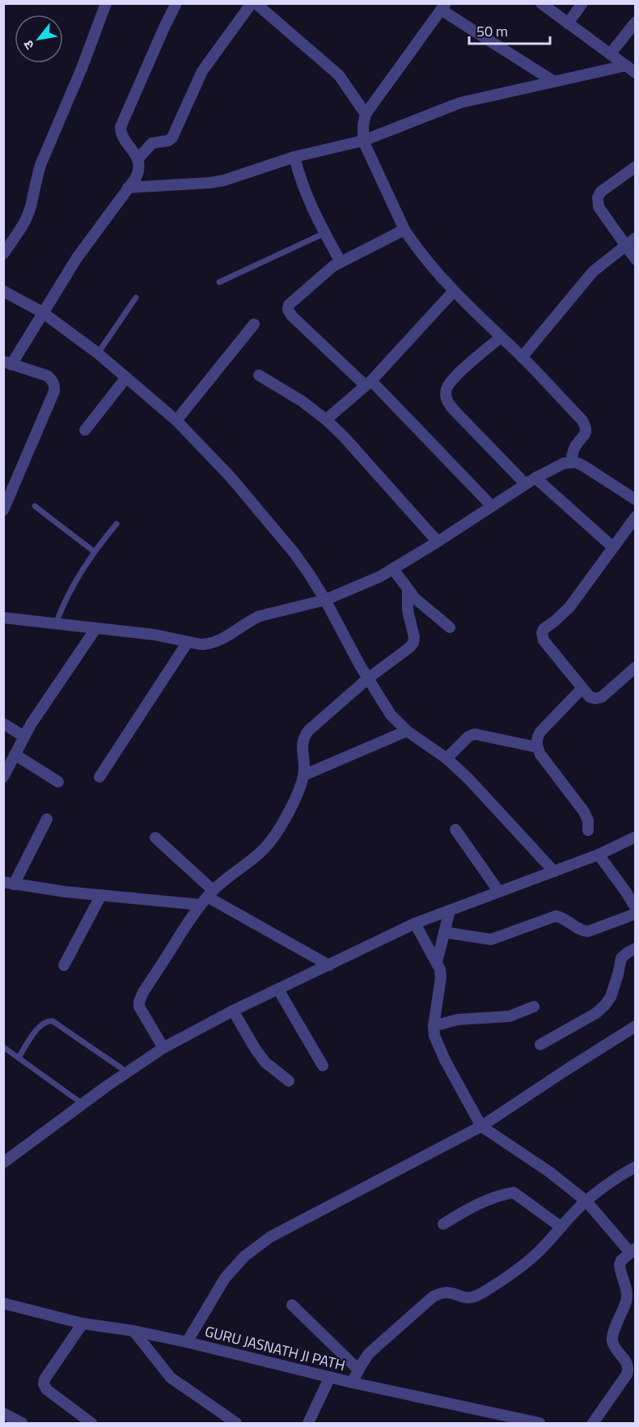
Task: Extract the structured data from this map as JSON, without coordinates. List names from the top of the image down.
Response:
{
  "streets": {
    "street": ["GURU JASNATH JI PATH"]
  },
  "scale_bar": "50 m",
  "north": "bottom left"
}
